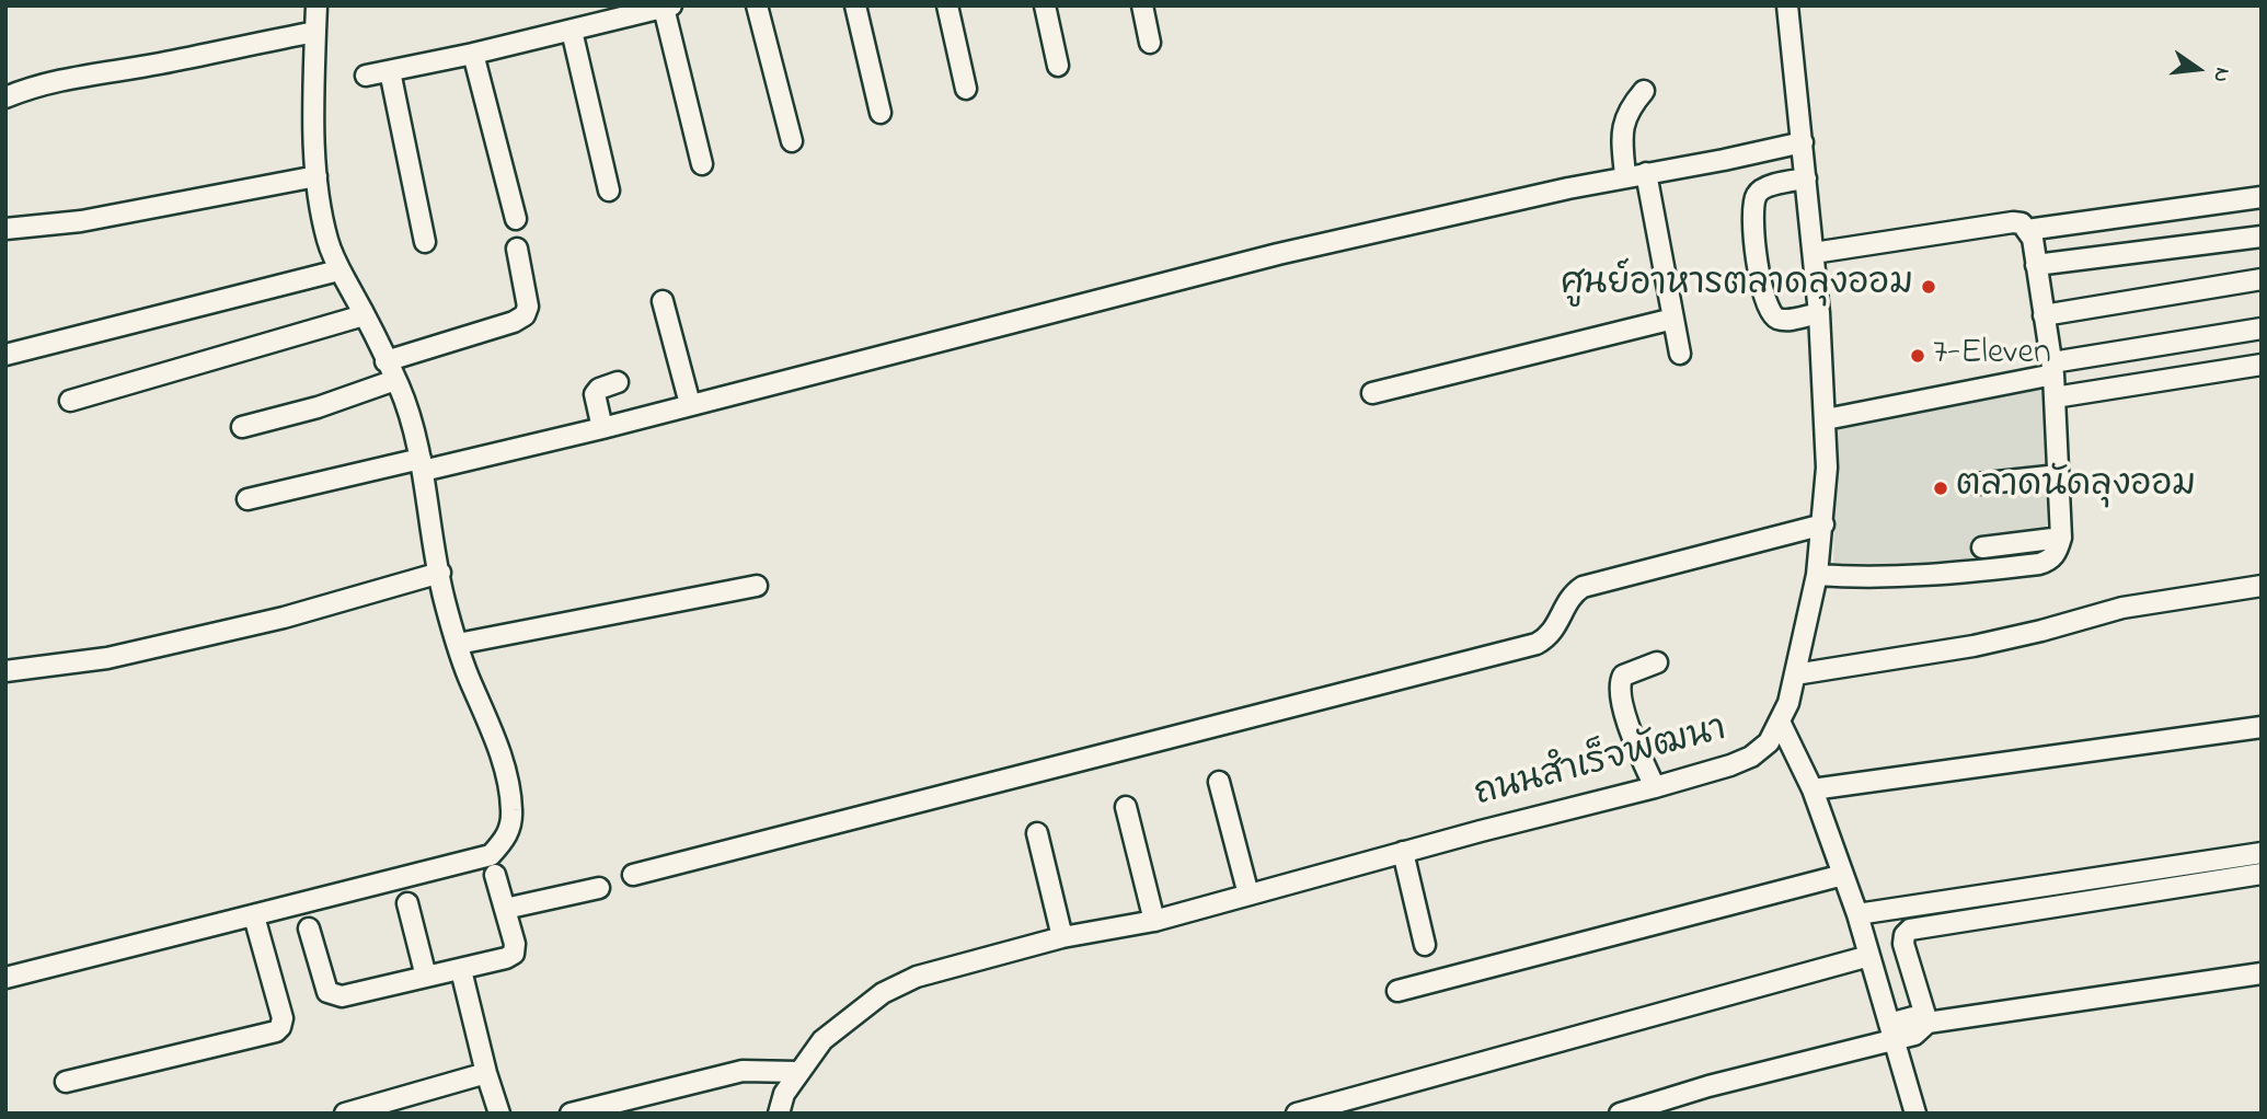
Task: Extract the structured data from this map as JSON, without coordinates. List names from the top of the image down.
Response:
{
  "streets": {
    "street": ["ถนนสำเร็จพัฒนา"]
  },
  "places": ["ศูนย์อาหารตลาดลุงออม", "7-Eleven", "ตลาดนัดลุงออม"],
  "north": "right"
}
